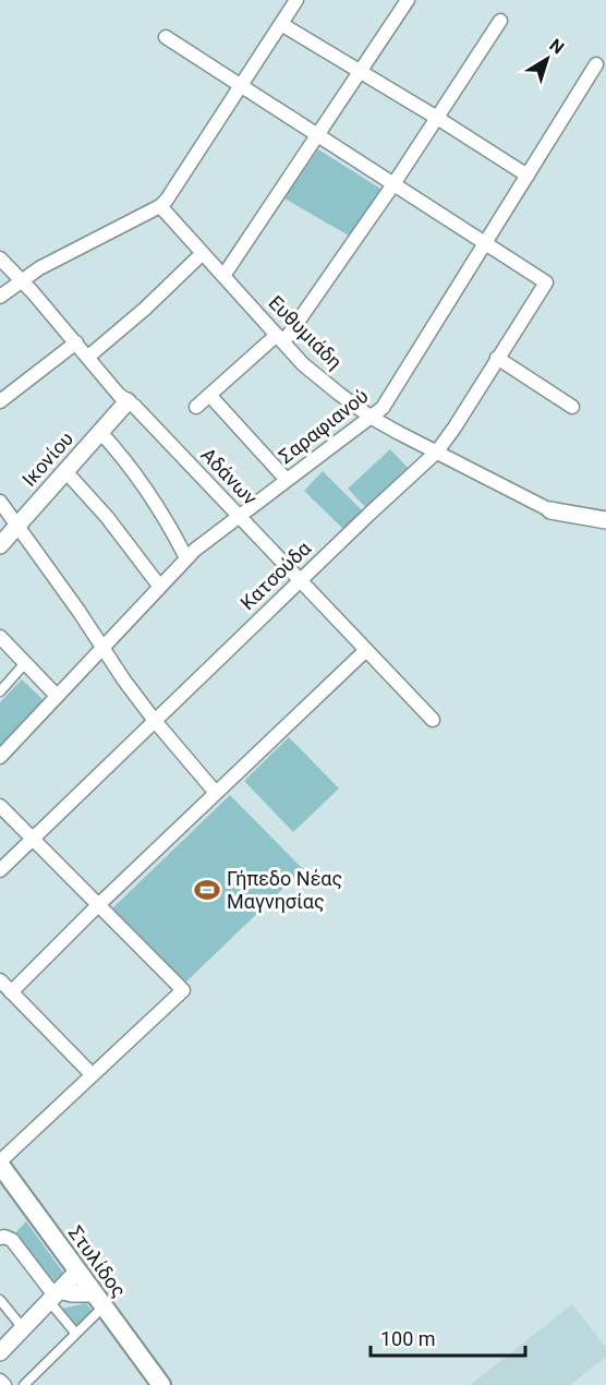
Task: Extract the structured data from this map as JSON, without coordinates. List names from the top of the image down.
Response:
{
  "streets": {
    "main road": ["Στυλίδος"],
    "street": [
      "Ευθυμιάδη",
      "Σαραφιανού",
      "Ικονίου",
      "Αδάνων",
      "Κατσούδα"
    ]
  },
  "crossings": [
    ["Ευθυμιάδη", "Σαραφιανού"],
    ["Ευθυμιάδη", "Κατσούδα"],
    ["Σαραφιανού", "Αδάνων"],
    ["Σαραφιανού", "Κατσούδα"],
    ["Ικονίου", "Αδάνων"],
    ["Αδάνων", "Κατσούδα"]
  ],
  "places": {
    "sports": ["Γήπεδο Νέας Μαγνησίας"]
  },
  "scale_bar": "100 m",
  "north": "top right"
}
